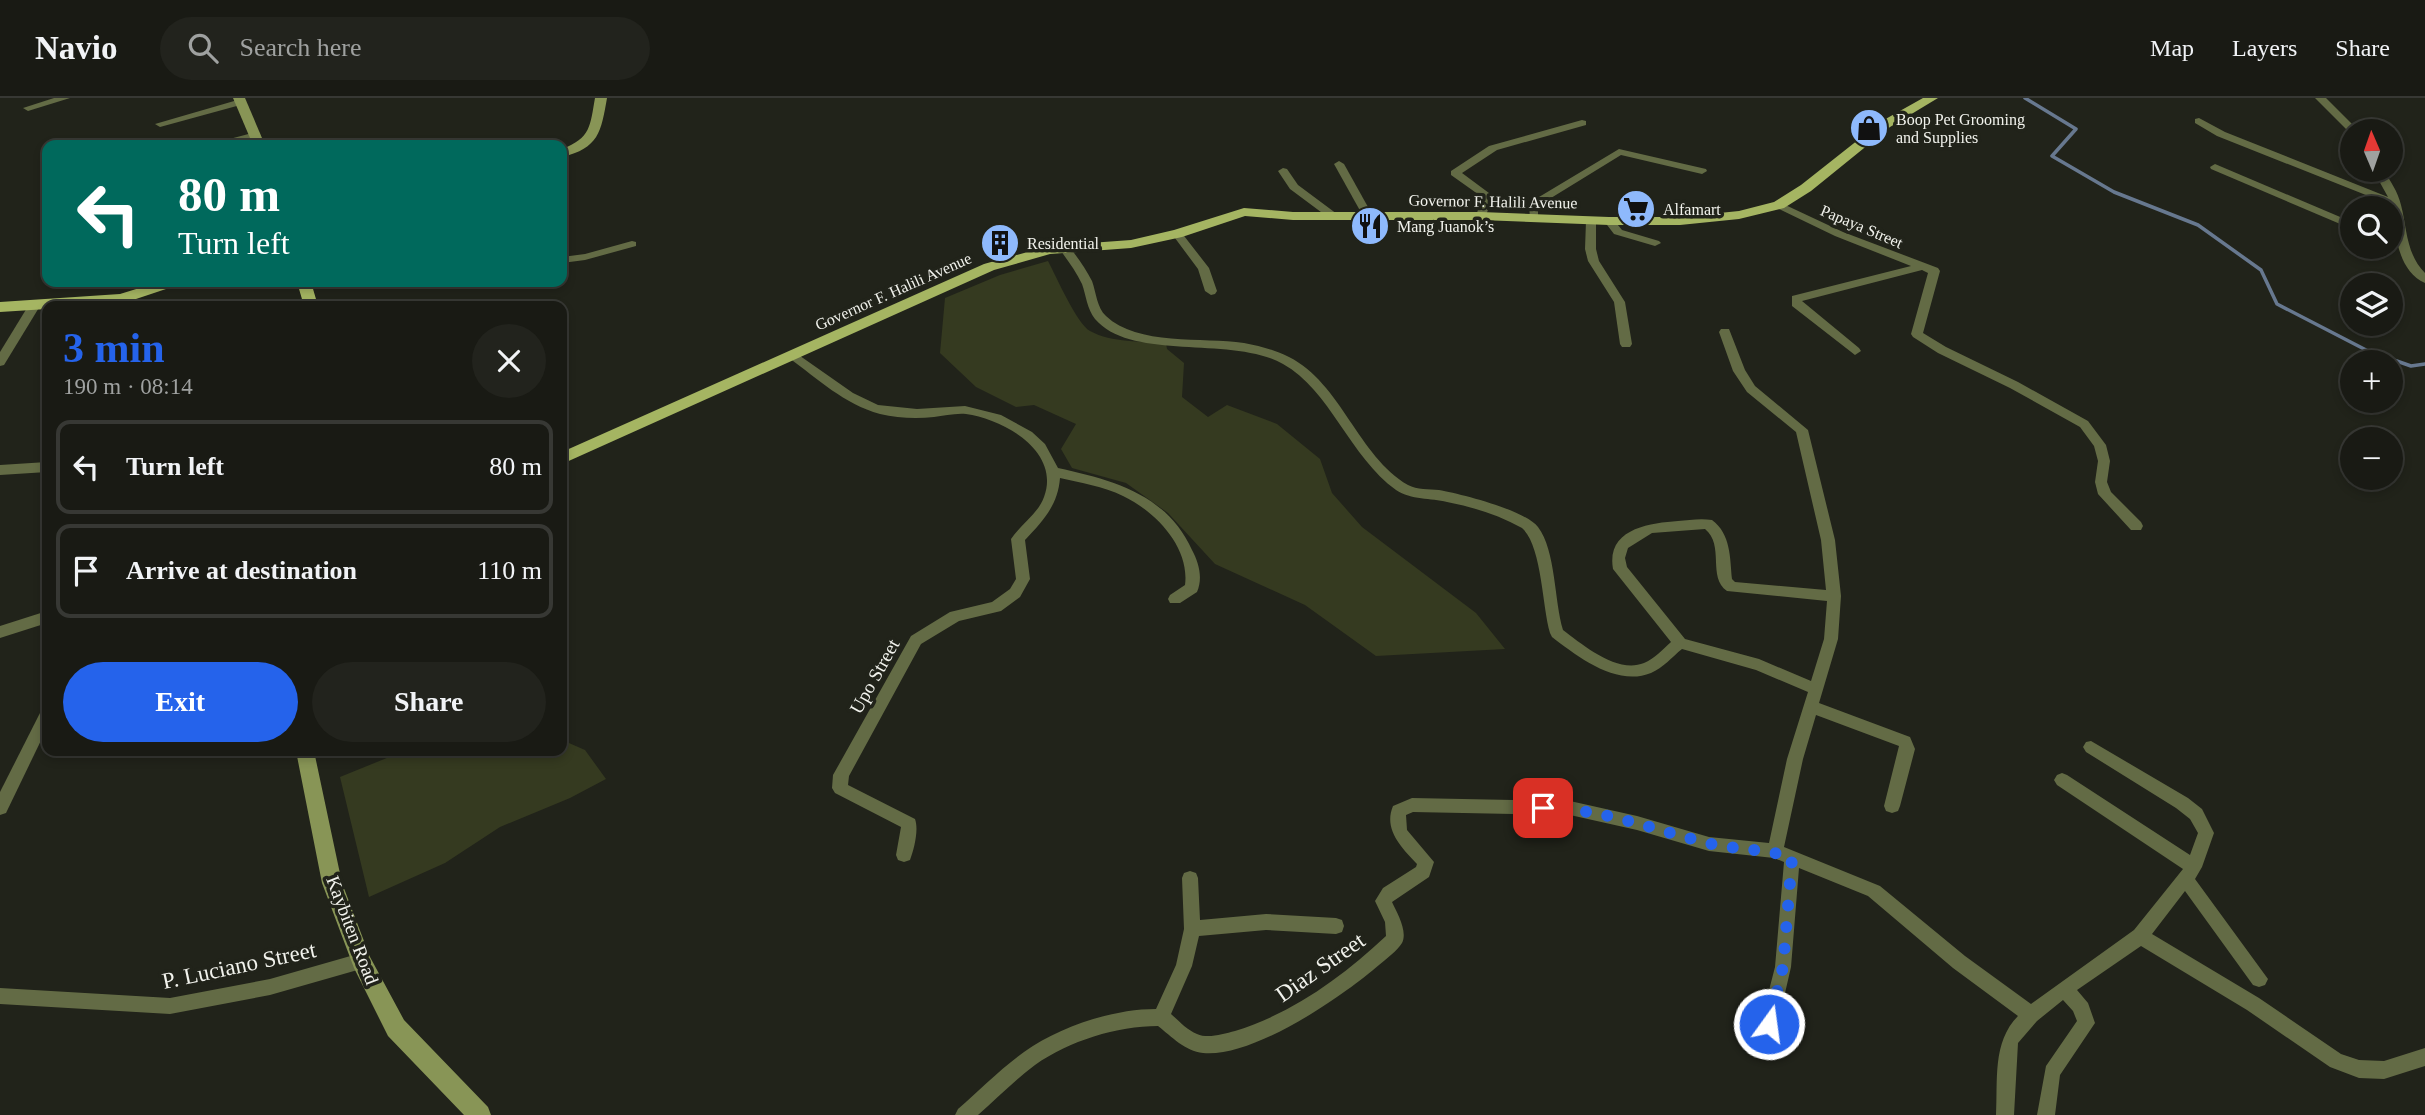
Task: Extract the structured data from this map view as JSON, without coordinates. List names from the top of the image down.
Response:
{
  "streets": {
    "main road": ["Governor F. Halili Avenue"],
    "street": [
      "Papaya Street",
      "Upo Street",
      "Kaybiten Road",
      "P. Luciano Street",
      "Diaz Street"
    ]
  },
  "crossings": [
    ["Governor F. Halili Avenue", "Papaya Street"],
    ["Kaybiten Road", "P. Luciano Street"]
  ],
  "places": {
    "shop": ["Boop Pet Grooming and Supplies"],
    "supermarket": ["Alfamart"],
    "restaurant": ["Mang Juanok’s"],
    "building": ["Residential"]
  },
  "north": "top",
  "page": {
    "header": "Navio",
    "search": "Search here",
    "nav": ["Map", "Layers", "Share"],
    "map_buttons": ["+", "−"],
    "turn": ["80 m", "Turn left"],
    "heading": ["3 min", "190 m · 08:14"],
    "list": [
      {
        "name": "Turn left",
        "value": "80 m"
      },
      {
        "name": "Arrive at destination",
        "value": "110 m"
      }
    ],
    "buttons": ["Exit", "Share"]
  }
}
